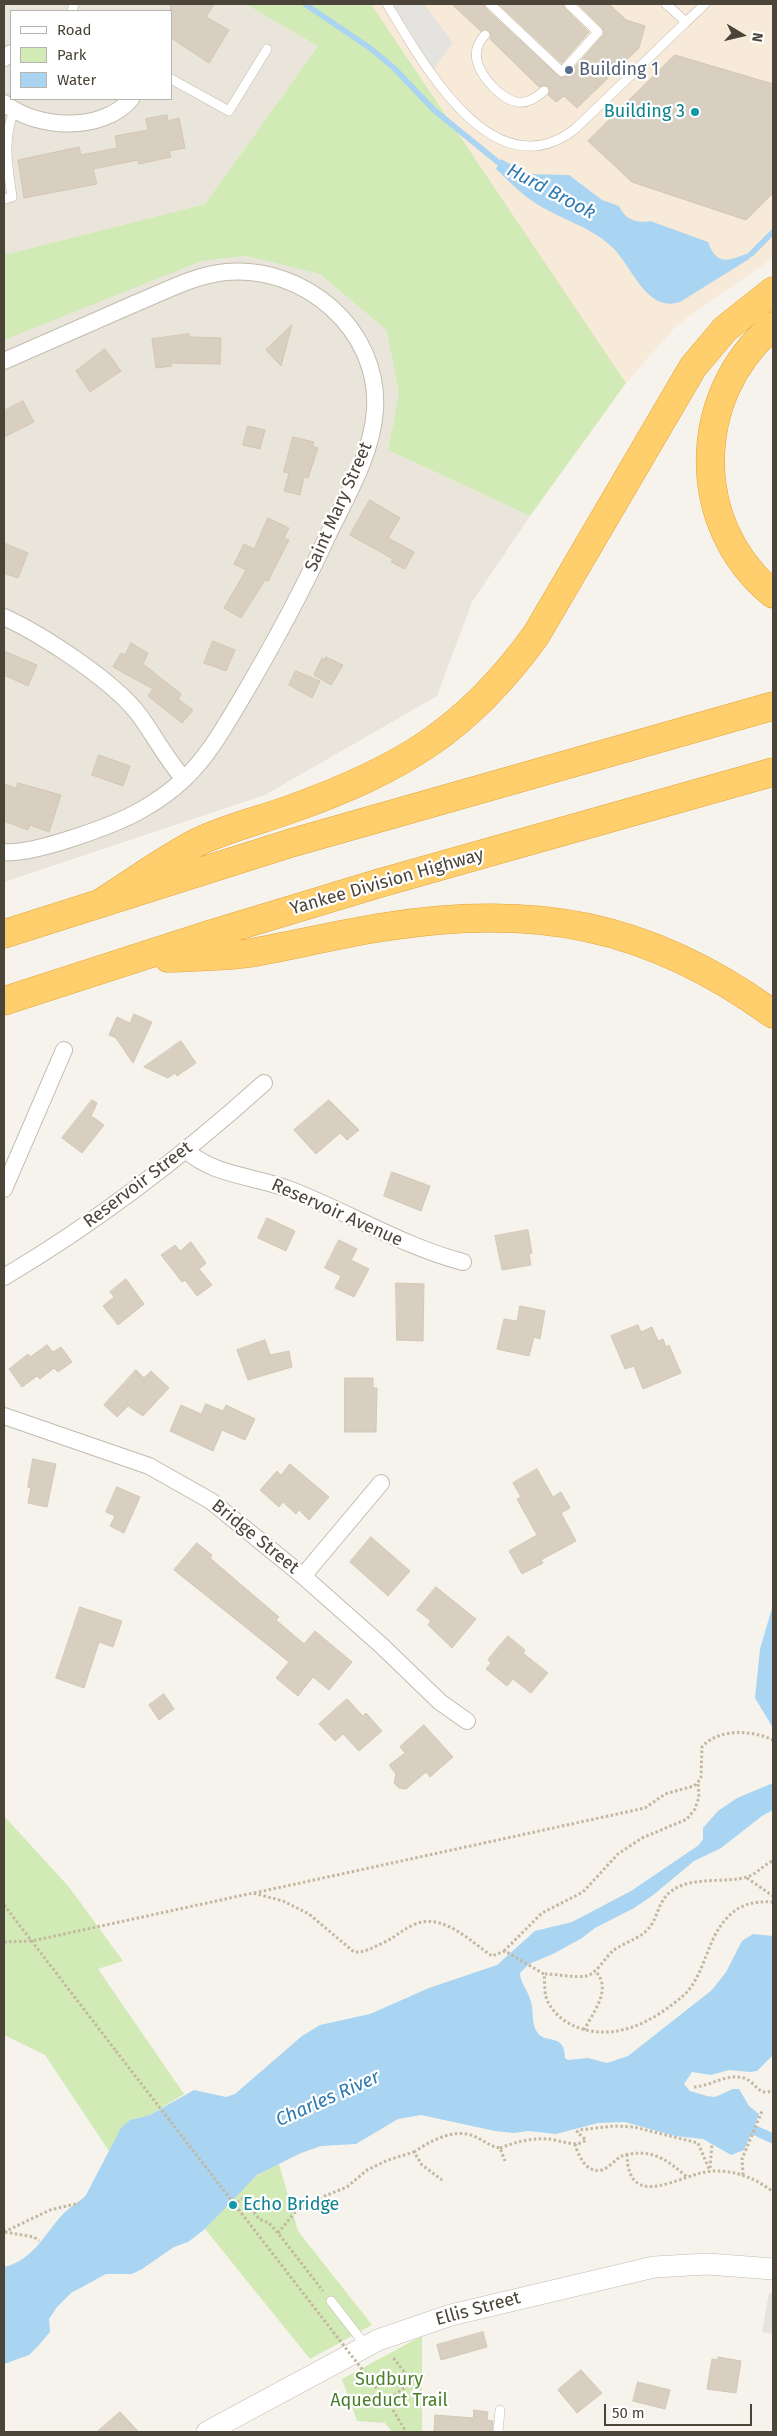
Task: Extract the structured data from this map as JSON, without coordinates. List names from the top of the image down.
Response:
{
  "streets": {
    "highway": ["Yankee Division Highway"],
    "street": [
      "Saint Mary Street",
      "Reservoir Street",
      "Reservoir Avenue",
      "Bridge Street",
      "Ellis Street"
    ]
  },
  "crossings": [
    ["Reservoir Street", "Reservoir Avenue"]
  ],
  "water": ["Hurd Brook", "Charles River"],
  "parks": ["Sudbury Aqueduct Trail"],
  "places": ["Building 1", "Building 3", "Echo Bridge"],
  "legend": ["Road", "Park", "Water"],
  "scale_bar": "50 m",
  "north": "right"
}
